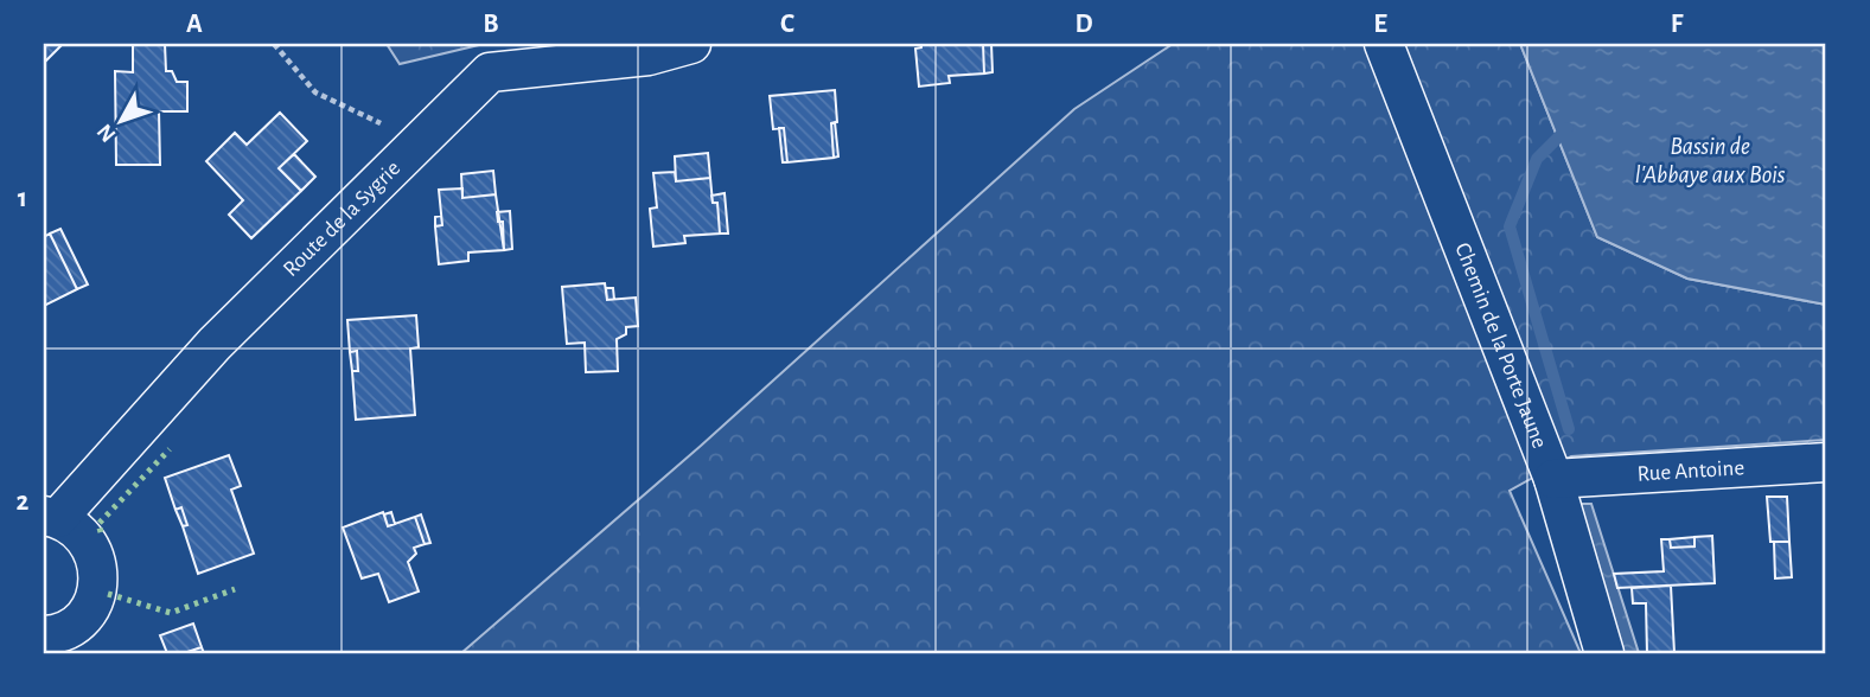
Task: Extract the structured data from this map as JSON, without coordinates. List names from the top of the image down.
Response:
{
  "streets": {
    "street": ["Route de la Sygrie", "Chemin de la Porte Jaune", "Rue Antoine"]
  },
  "crossings": [
    ["Chemin de la Porte Jaune", "Rue Antoine"]
  ],
  "water": ["Bassin de l'Abbaye aux Bois"],
  "north": "bottom left",
  "grid": {
    "columns": [
      "A",
      "B",
      "C",
      "D",
      "E",
      "F"
    ],
    "rows": ["1", "2"]
  }
}
